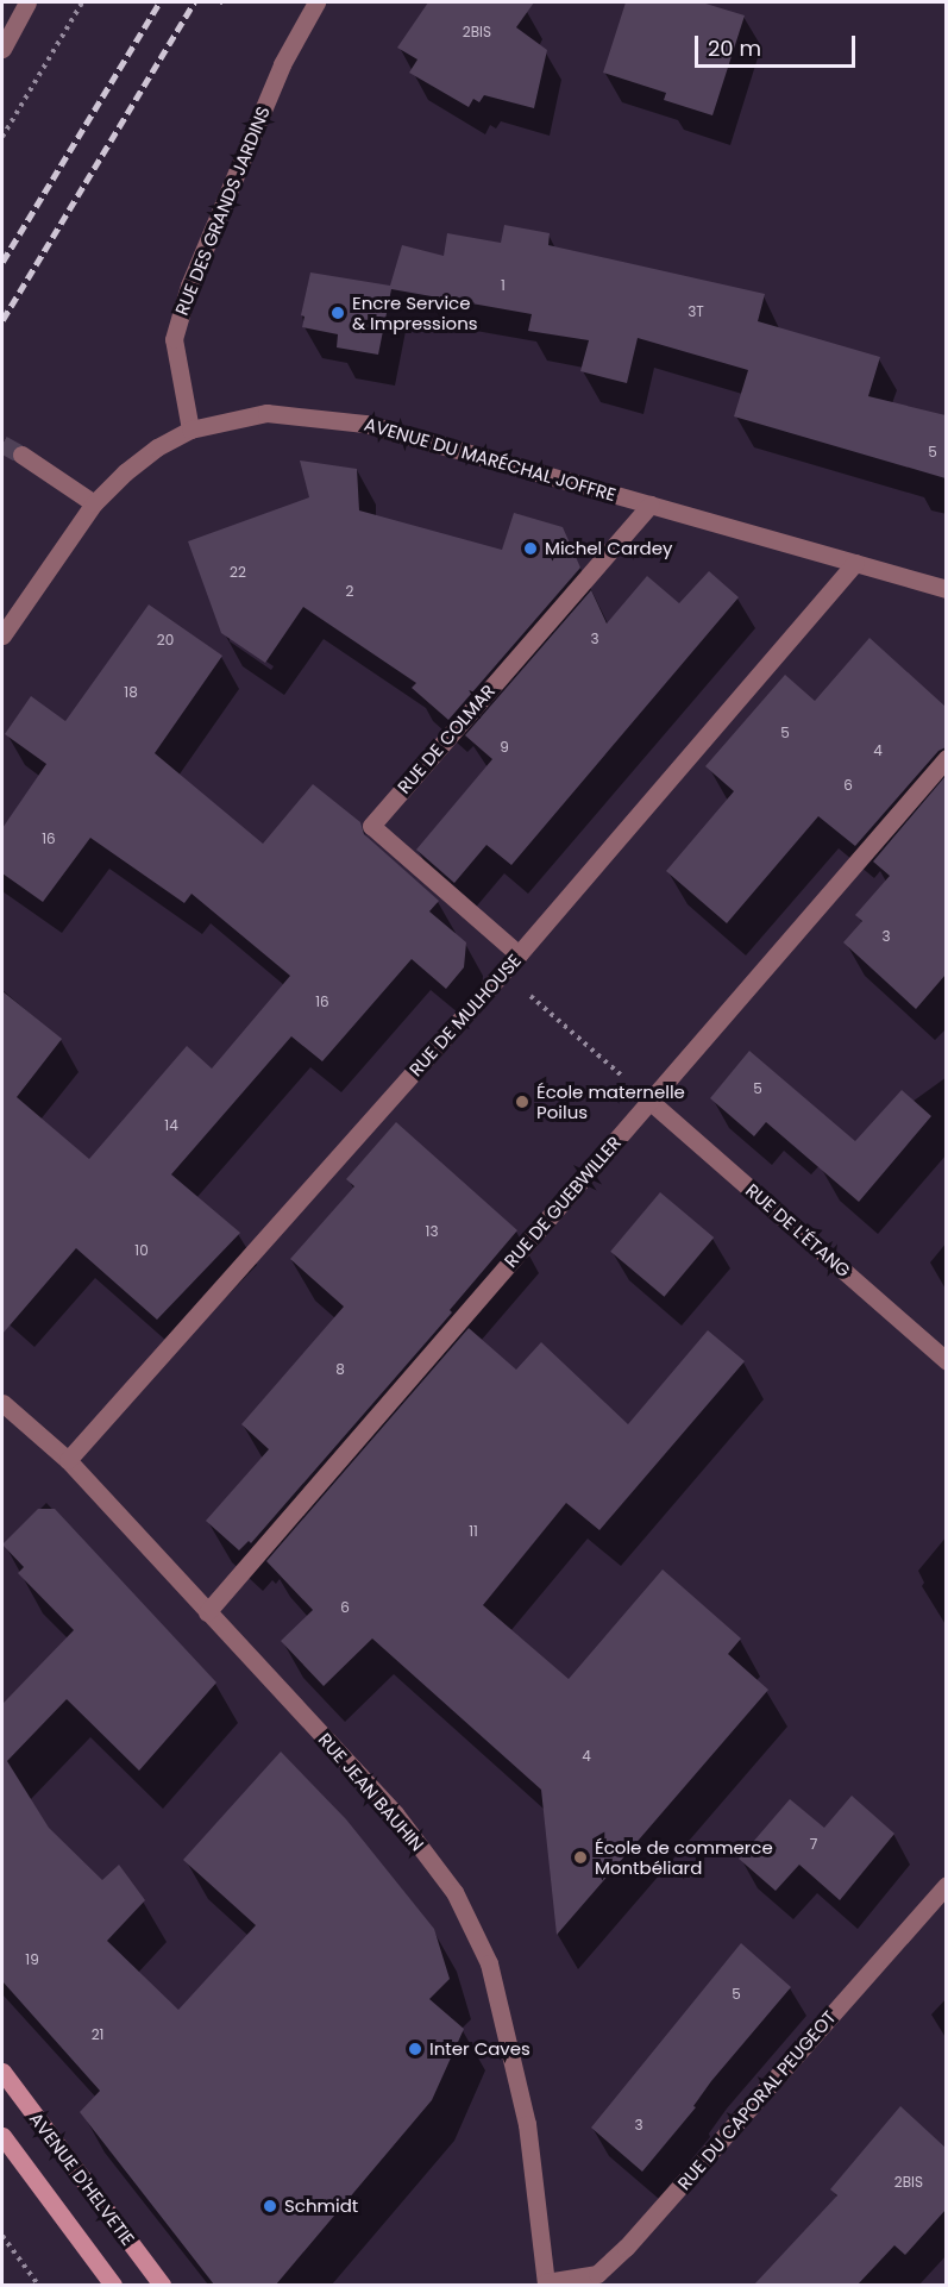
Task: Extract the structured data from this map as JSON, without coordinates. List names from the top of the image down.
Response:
{
  "streets": {
    "main road": ["AVENUE D'HELVETIE"],
    "street": [
      "RUE DES GRANDS JARDINS",
      "AVENUE DU MARÉCHAL JOFFRE",
      "RUE DE COLMAR",
      "RUE DE MULHOUSE",
      "RUE DE GUEBWILLER",
      "RUE DE L'ÉTANG",
      "RUE JEAN BAUHIN",
      "RUE DU CAPORAL PEUGEOT"
    ]
  },
  "crossings": [
    ["RUE DES GRANDS JARDINS", "AVENUE DU MARÉCHAL JOFFRE"],
    ["AVENUE DU MARÉCHAL JOFFRE", "RUE DE COLMAR"],
    ["AVENUE DU MARÉCHAL JOFFRE", "RUE DE MULHOUSE"],
    ["RUE DE COLMAR", "RUE DE MULHOUSE"],
    ["RUE DE MULHOUSE", "RUE JEAN BAUHIN"],
    ["RUE DE GUEBWILLER", "RUE DE L'ÉTANG"],
    ["RUE DE GUEBWILLER", "RUE JEAN BAUHIN"],
    ["RUE JEAN BAUHIN", "RUE DU CAPORAL PEUGEOT"]
  ],
  "places": [
    "Encre Service & Impressions",
    "Michel Cardey",
    "École maternelle Poilus",
    "École de commerce Montbéliard",
    "Inter Caves",
    "Schmidt"
  ],
  "house_numbers": [
    "2BIS",
    "1",
    "3T",
    "5",
    "22",
    "2",
    "3",
    "20",
    "18",
    "5",
    "9",
    "4",
    "6",
    "16",
    "3",
    "16",
    "5",
    "14",
    "13",
    "10",
    "8",
    "11",
    "6",
    "4",
    "7",
    "19",
    "5",
    "21",
    "3",
    "2BIS"
  ],
  "scale_bar": "20 m"
}
